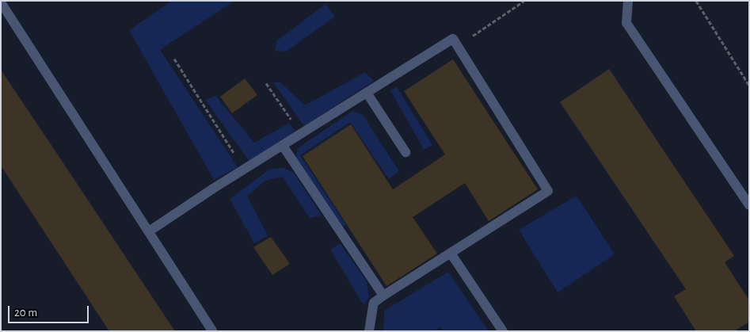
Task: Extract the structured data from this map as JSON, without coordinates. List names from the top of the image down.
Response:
{
  "scale_bar": "20 m"
}
